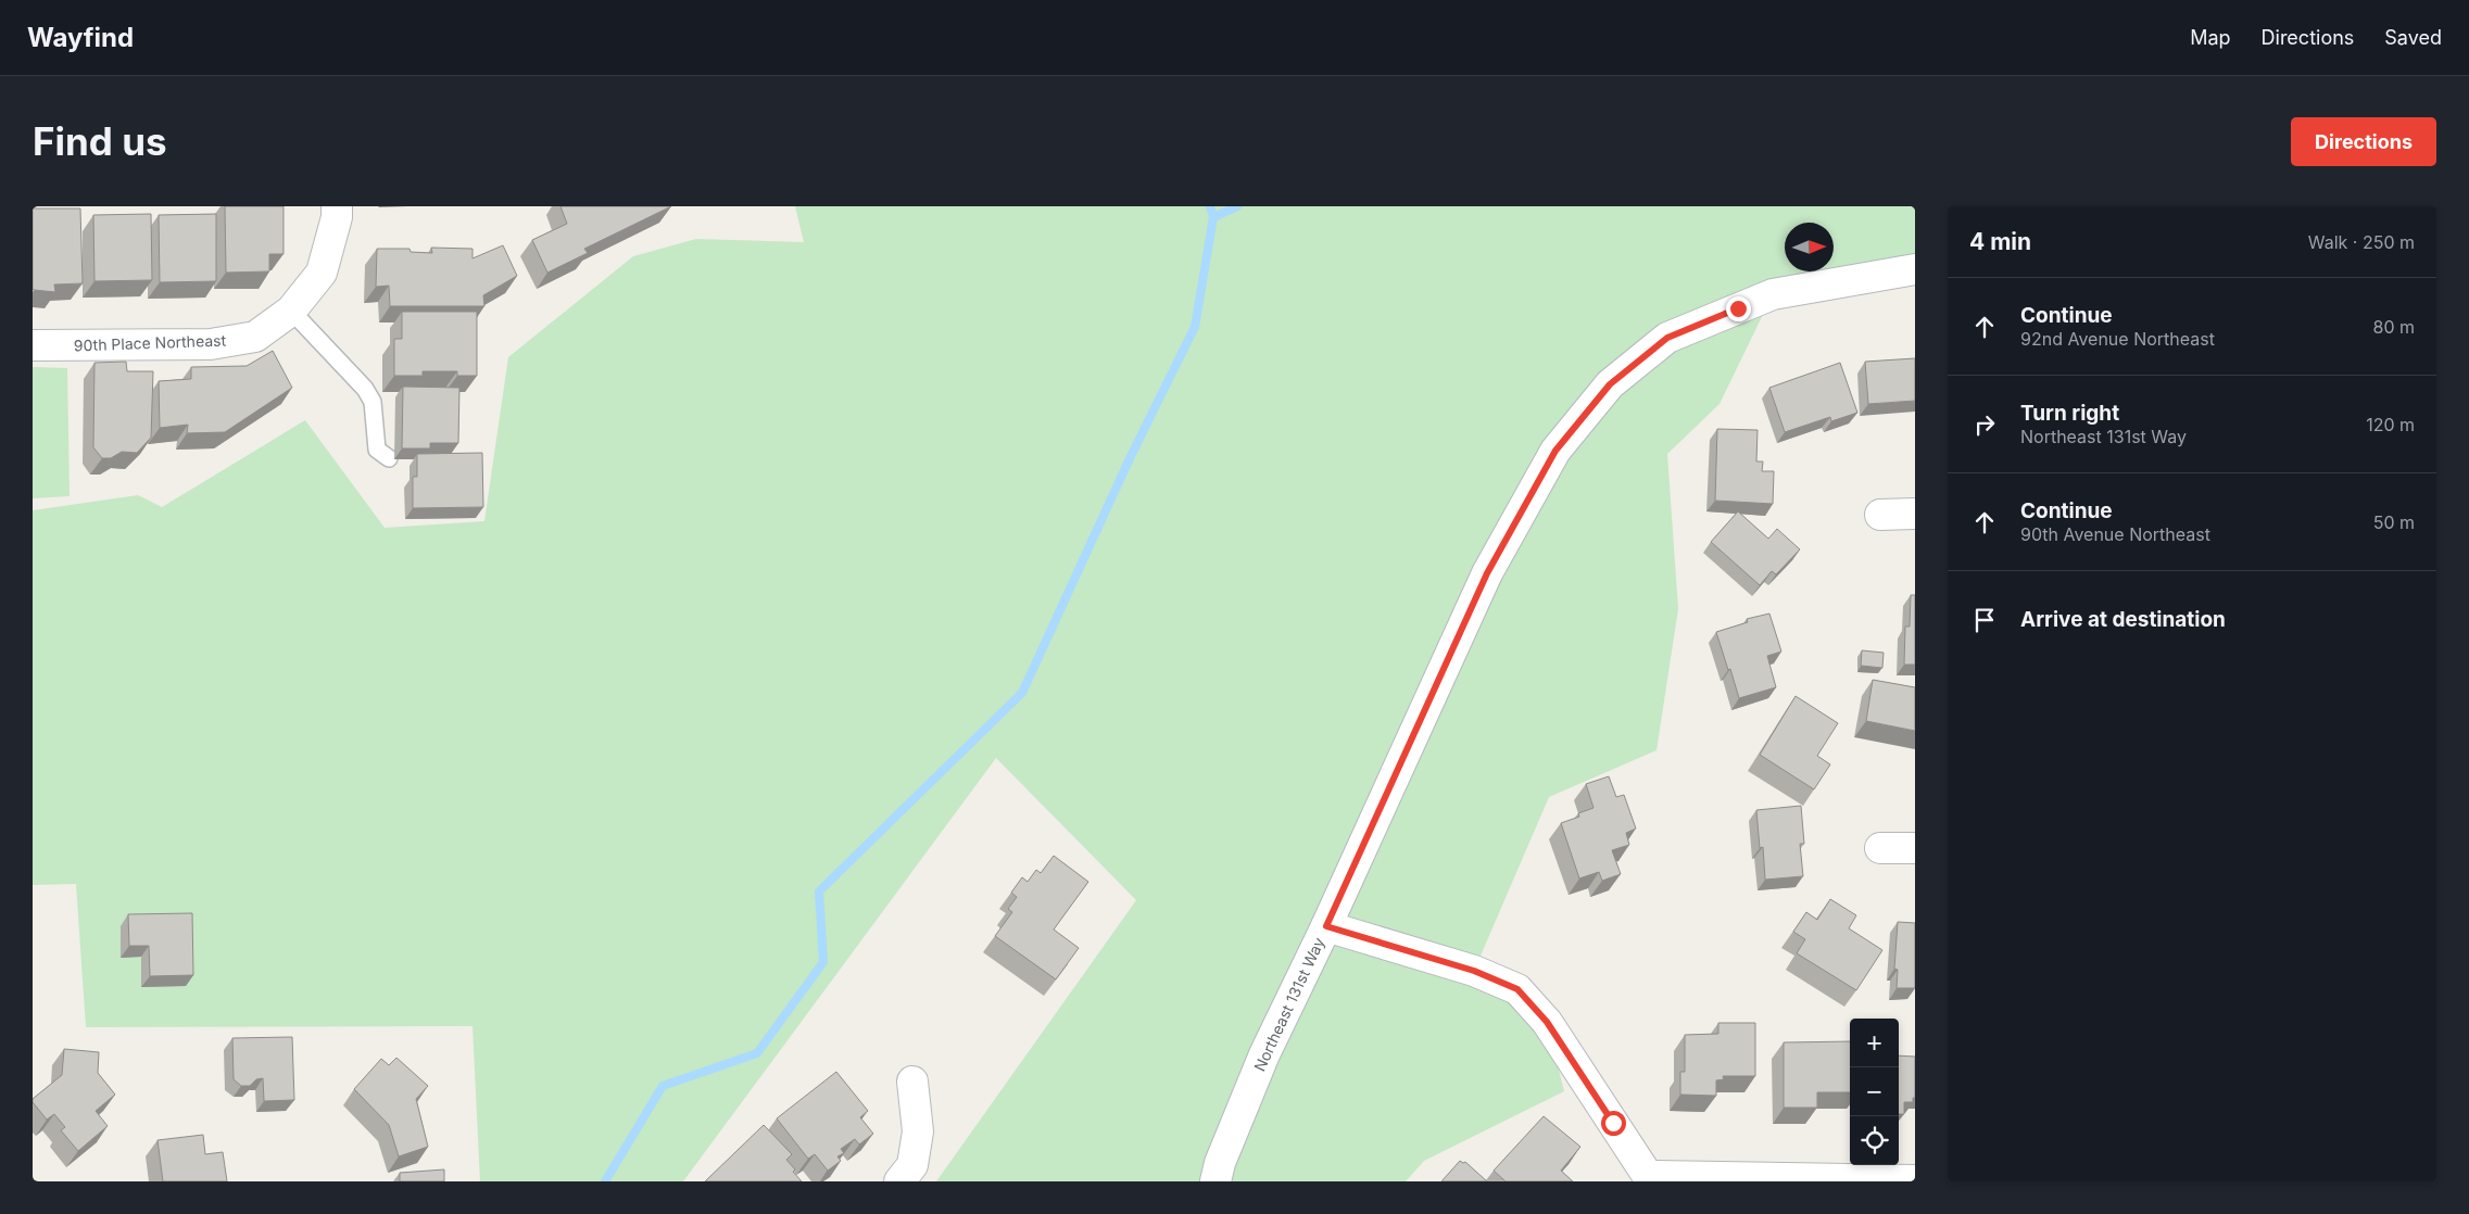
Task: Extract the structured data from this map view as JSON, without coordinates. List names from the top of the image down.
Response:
{
  "streets": {
    "street": ["90th Place Northeast", "Northeast 131st Way"]
  },
  "north": "right",
  "page": {
    "header": "Wayfind",
    "nav": ["Map", "Directions", "Saved"],
    "buttons": "Directions",
    "title": "Find us",
    "heading": ["4 min", "Walk · 250 m"],
    "list": [
      ["Continue", "92nd Avenue Northeast", "80 m"],
      ["Turn right", "Northeast 131st Way", "120 m"],
      ["Continue", "90th Avenue Northeast", "50 m"],
      "Arrive at destination"
    ],
    "map_buttons": ["+", "−"]
  }
}
